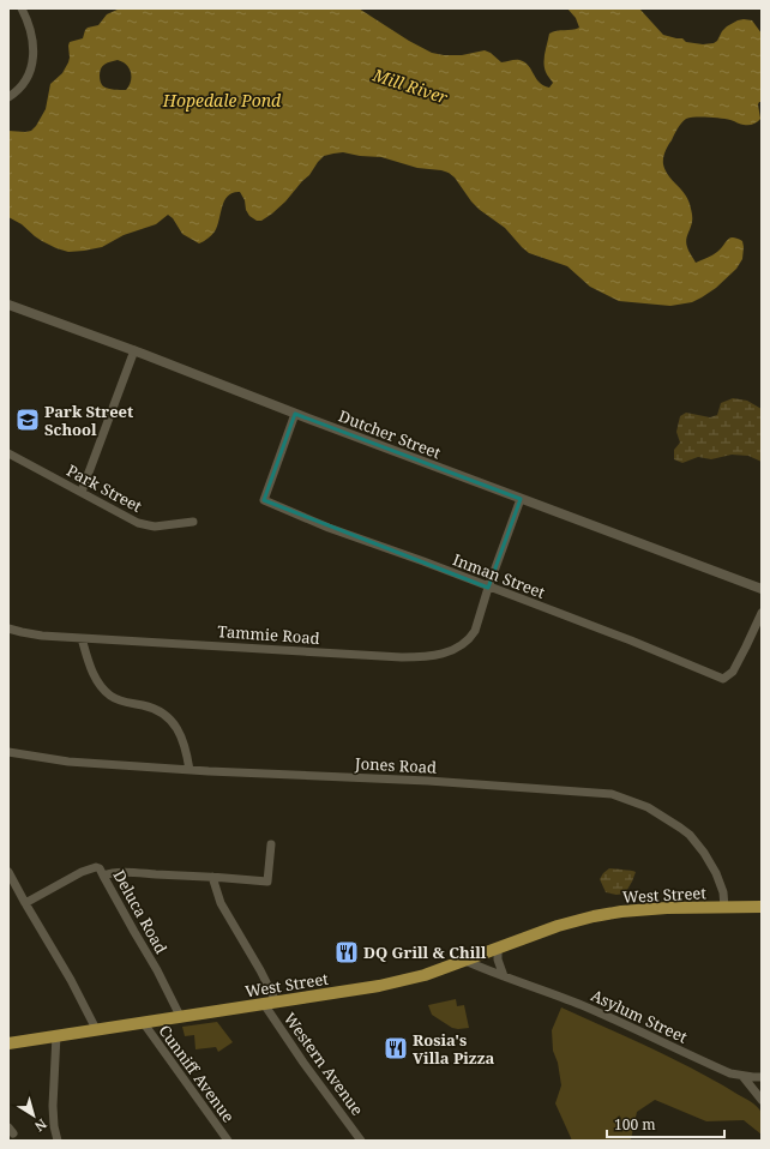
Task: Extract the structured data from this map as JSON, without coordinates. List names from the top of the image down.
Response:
{
  "streets": {
    "main road": ["West Street"],
    "street": [
      "Dutcher Street",
      "Park Street",
      "Inman Street",
      "Tammie Road",
      "Jones Road",
      "Deluca Road",
      "Asylum Street",
      "Western Avenue",
      "Cunniff Avenue"
    ]
  },
  "crossings": [
    ["Dutcher Street", "Inman Street"],
    ["Dutcher Street", "Tammie Road"],
    ["Inman Street", "Tammie Road"],
    ["Jones Road", "West Street"],
    ["West Street", "Deluca Road"],
    ["West Street", "Asylum Street"],
    ["West Street", "Western Avenue"],
    ["West Street", "Cunniff Avenue"]
  ],
  "water": ["Mill River", "Hopedale Pond"],
  "places": {
    "school or university": ["Park Street School"],
    "restaurant": ["DQ Grill & Chill", "Rosia's Villa Pizza"]
  },
  "scale_bar": "100 m",
  "north": "bottom right"
}
